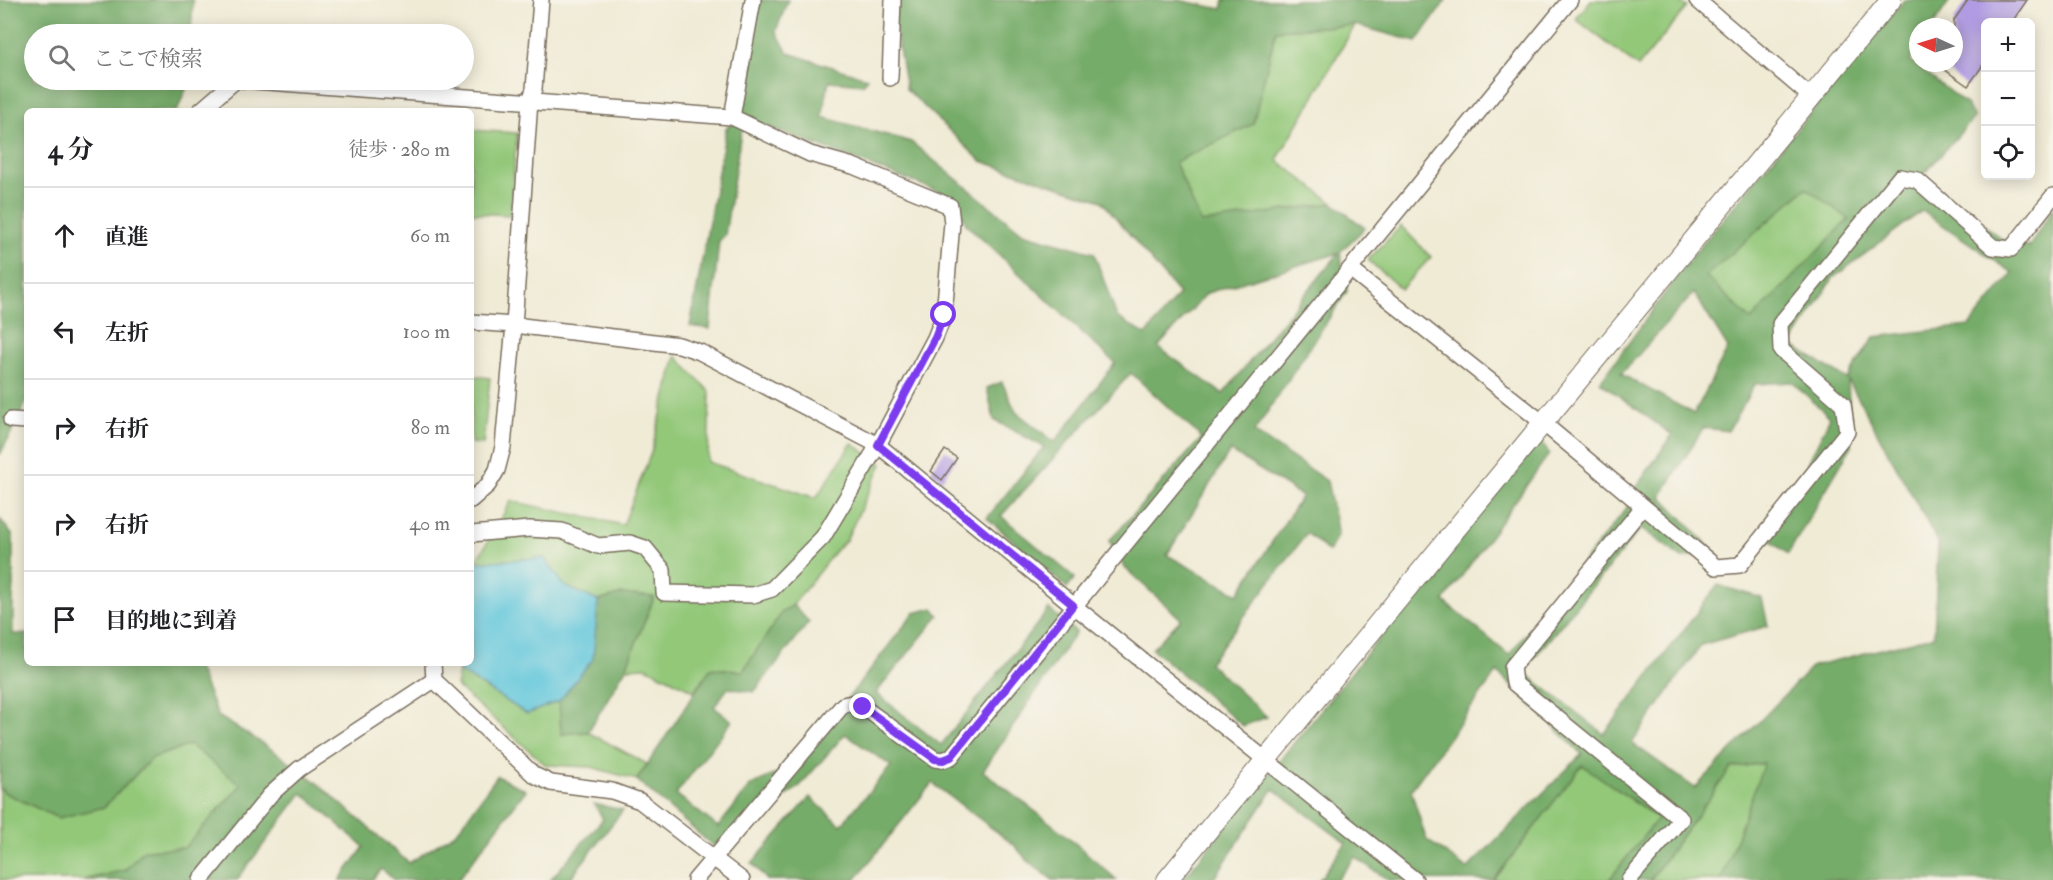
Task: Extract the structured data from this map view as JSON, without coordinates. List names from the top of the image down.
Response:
{
  "north": "left",
  "page": {
    "map_buttons": ["+", "−"],
    "search": "ここで検索",
    "heading": ["4 分", "徒歩 · 280 m"],
    "list": [
      ["直進", "60 m"],
      ["左折", "100 m"],
      ["右折", "80 m"],
      ["右折", "40 m"],
      "目的地に到着"
    ]
  }
}
